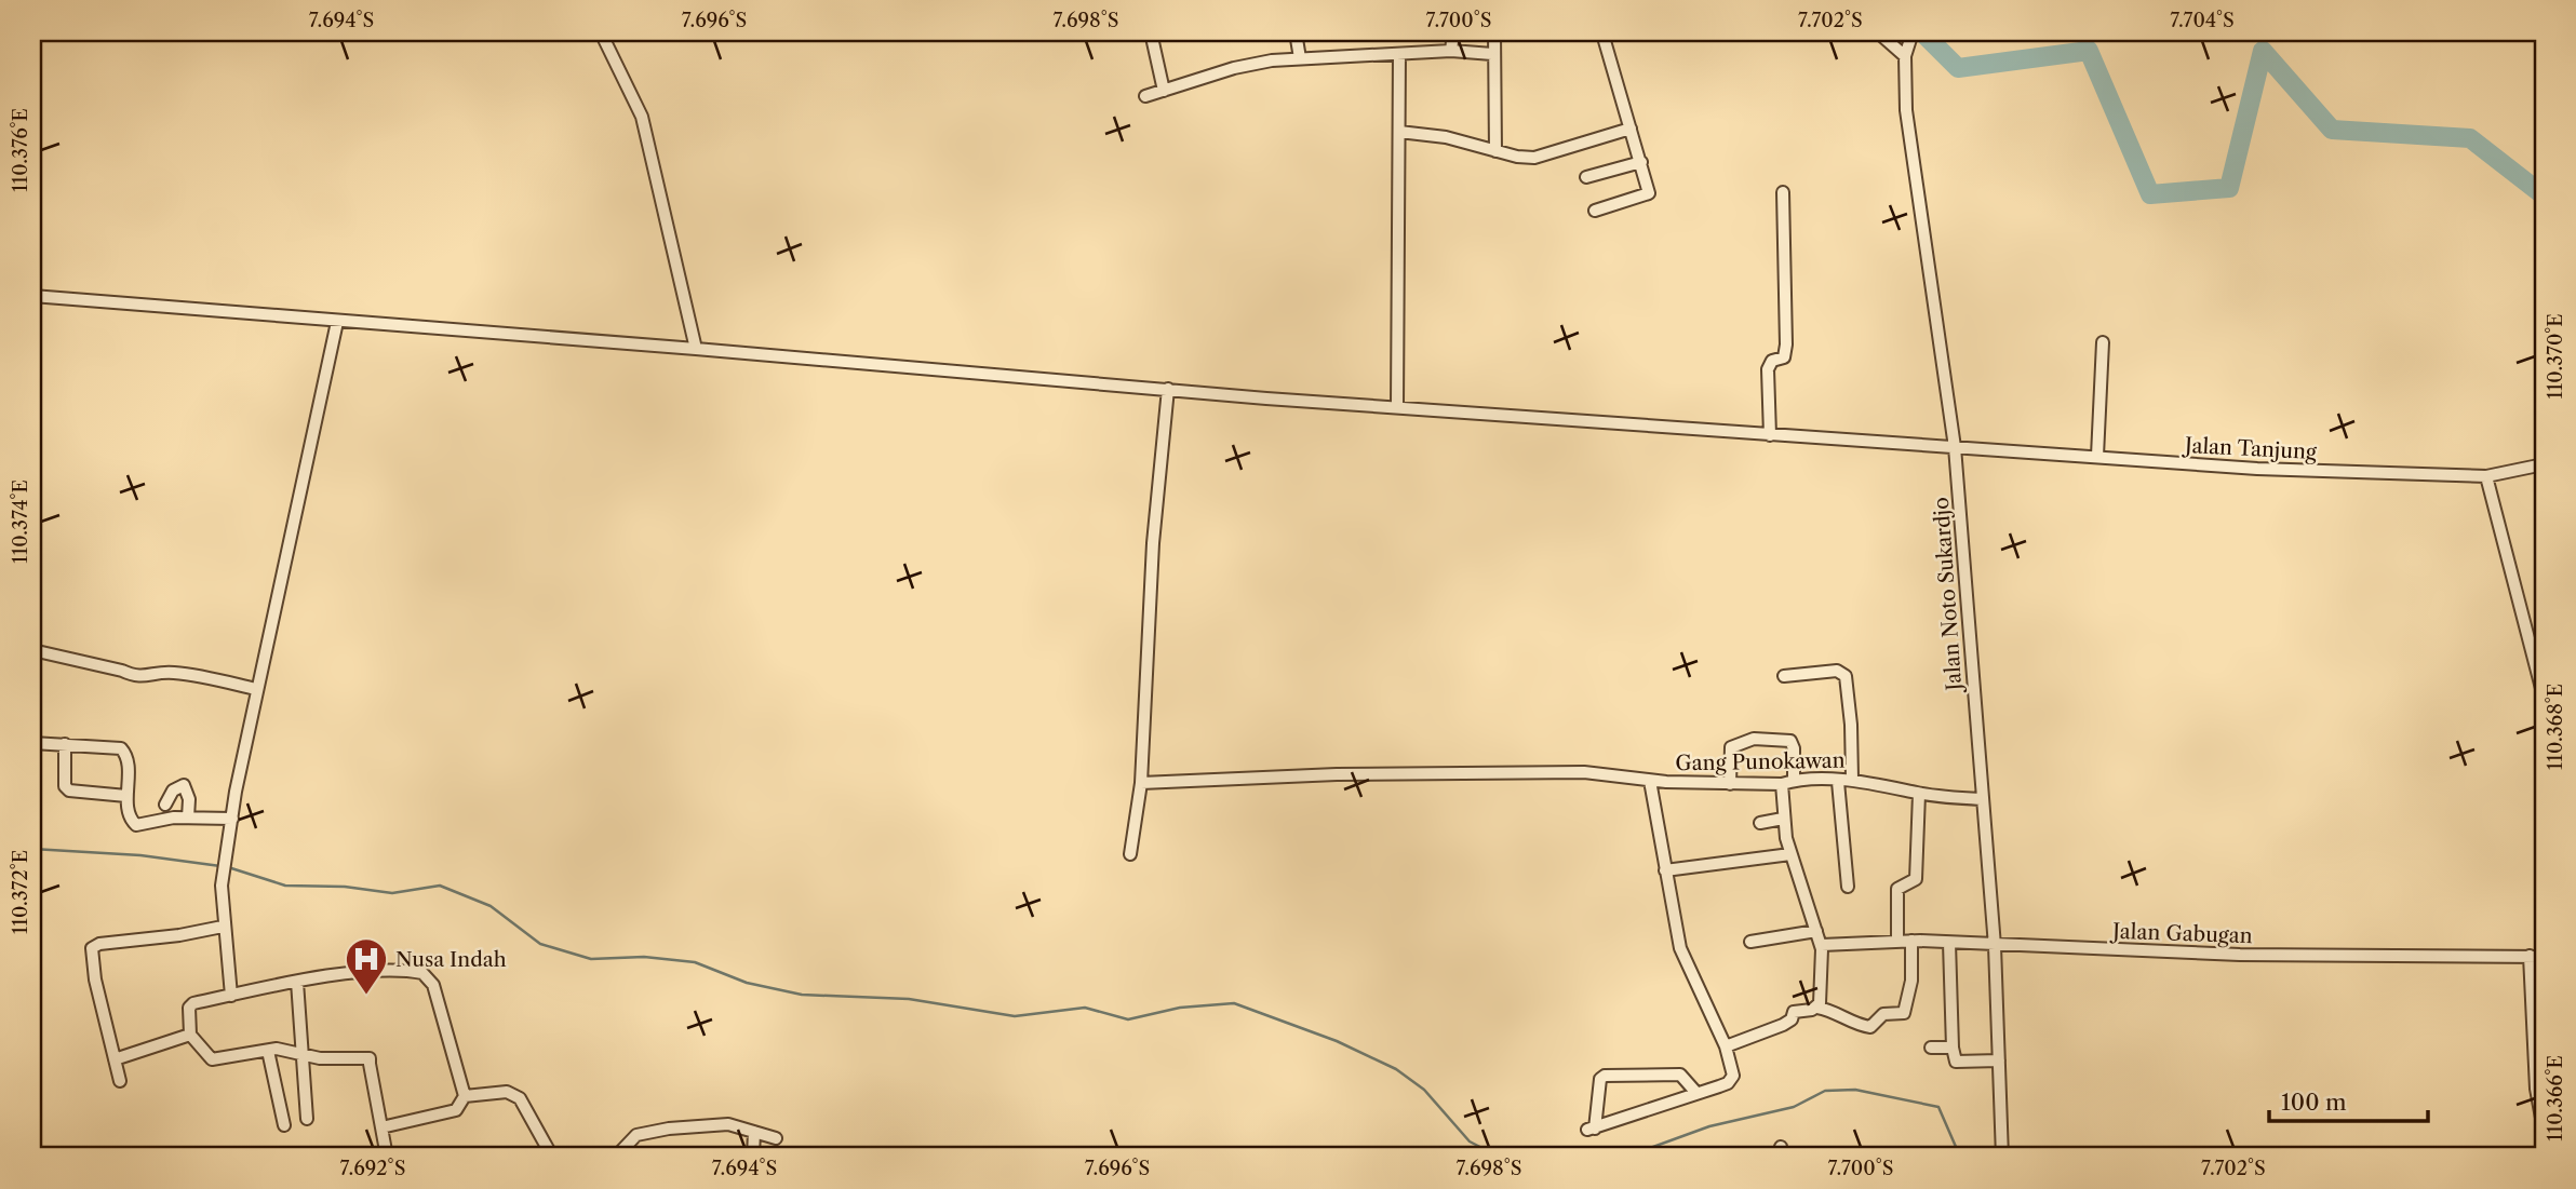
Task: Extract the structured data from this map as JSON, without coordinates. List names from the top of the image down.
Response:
{
  "streets": {
    "street": [
      "Jalan Tanjung",
      "Jalan Noto Sukardjo",
      "Gang Punokawan",
      "Jalan Gabugan"
    ]
  },
  "crossings": [
    ["Jalan Tanjung", "Jalan Noto Sukardjo"],
    ["Jalan Noto Sukardjo", "Gang Punokawan"],
    ["Jalan Noto Sukardjo", "Jalan Gabugan"]
  ],
  "places": {
    "hospital": ["Nusa Indah"]
  },
  "scale_bar": "100 m",
  "coordinates": [
    "7.694°S",
    "7.696°S",
    "7.698°S",
    "7.700°S",
    "7.702°S",
    "7.704°S",
    "110.376°E",
    "110.370°E",
    "110.374°E",
    "110.368°E",
    "110.372°E",
    "110.366°E",
    "7.692°S"
  ]
}
